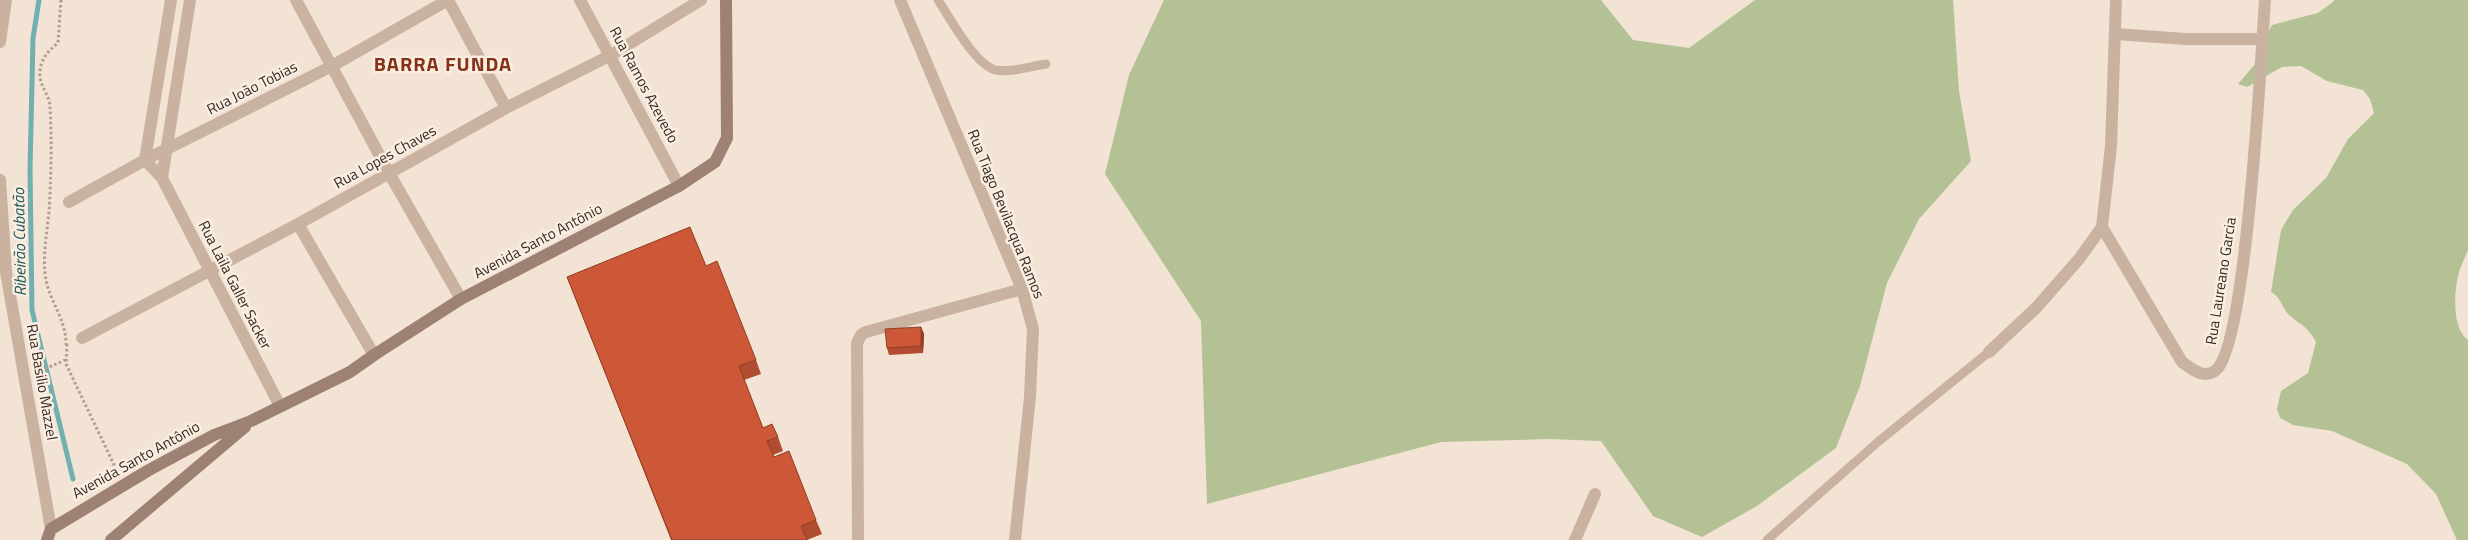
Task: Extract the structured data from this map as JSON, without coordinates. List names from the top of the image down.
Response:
{
  "streets": {
    "main road": ["Avenida Santo Antônio"],
    "street": [
      "Rua Ramos Azevedo",
      "Rua João Tobias",
      "Rua Lopes Chaves",
      "Rua Tiago Bevilacqua Ramos",
      "Rua Laureano Garcia",
      "Rua Laila Galler Sacker",
      "Rua Basilio Mazzel"
    ]
  },
  "crossings": [
    ["Rua Ramos Azevedo", "Rua Lopes Chaves"],
    ["Rua Ramos Azevedo", "Avenida Santo Antônio"],
    ["Rua João Tobias", "Rua Laila Galler Sacker"],
    ["Rua Lopes Chaves", "Rua Laila Galler Sacker"],
    ["Avenida Santo Antônio", "Rua Laila Galler Sacker"],
    ["Avenida Santo Antônio", "Rua Basilio Mazzel"]
  ],
  "districts": ["BARRA FUNDA"],
  "water": ["Ribeirão Cubatão"]
}
